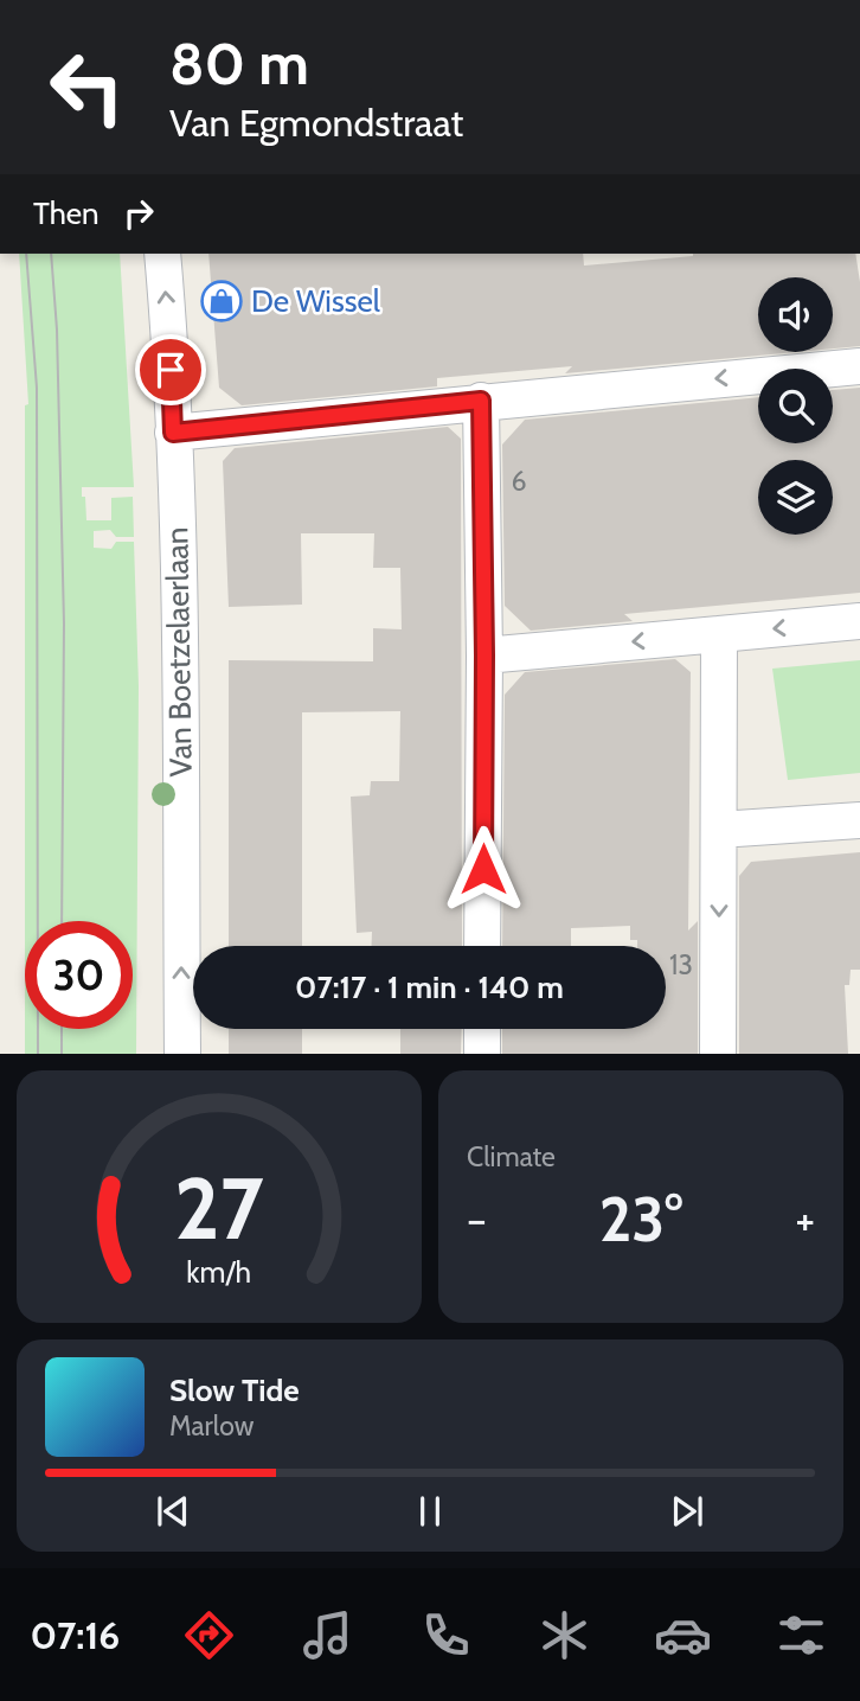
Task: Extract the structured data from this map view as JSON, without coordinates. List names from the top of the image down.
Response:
{
  "streets": {
    "street": ["Van Boetzelaerlaan"]
  },
  "places": {
    "shop": ["De Wissel"]
  },
  "house_numbers": ["6", "13"],
  "page": {
    "turn": ["80 m", "Van Egmondstraat"],
    "then": "Then",
    "limit": "30",
    "trip": "07:17 · 1 min · 140 m",
    "tile": "Climate",
    "heat": ["−", "23°", "+"],
    "song": ["Slow Tide", "Marlow"],
    "tabs": "07:16",
    "gauge": ["27", "km/h"]
  }
}
